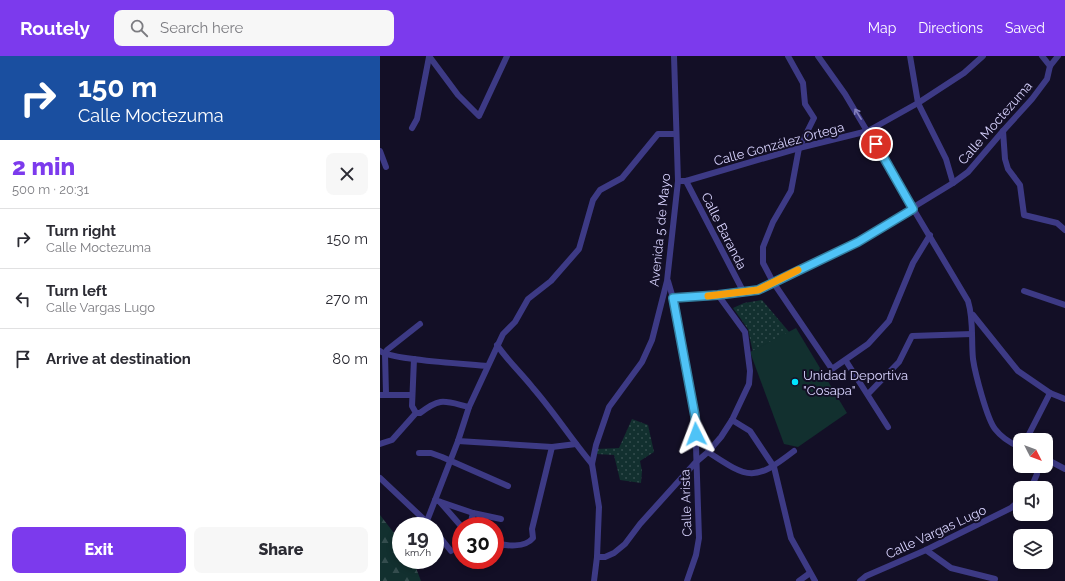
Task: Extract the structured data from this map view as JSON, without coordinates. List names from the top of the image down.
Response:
{
  "streets": {
    "street": [
      "Calle Moctezuma",
      "Calle González Ortega",
      "Avenida 5 de Mayo",
      "Calle Baranda",
      "Calle Arista",
      "Calle Vargas Lugo"
    ]
  },
  "crossings": [
    ["Calle Moctezuma", "Calle Baranda"],
    ["Calle Moctezuma", "Calle Arista"],
    ["Calle González Ortega", "Avenida 5 de Mayo"],
    ["Calle González Ortega", "Calle Baranda"],
    ["Avenida 5 de Mayo", "Calle Arista"]
  ],
  "places": ["Unidad Deportiva \"Cosapa\""],
  "north": "bottom right",
  "page": {
    "header": "Routely",
    "search": "Search here",
    "nav": ["Map", "Directions", "Saved"],
    "turn": ["150 m", "Calle Moctezuma"],
    "heading": ["2 min", "500 m · 20:31"],
    "list": [
      {
        "name": "Turn right",
        "note": "Calle Moctezuma",
        "value": "150 m"
      },
      {
        "name": "Turn left",
        "note": "Calle Vargas Lugo",
        "value": "270 m"
      },
      {
        "name": "Arrive at destination",
        "value": "80 m"
      }
    ],
    "speed": "19 km/h",
    "limit": "30",
    "buttons": ["Exit", "Share"]
  }
}
